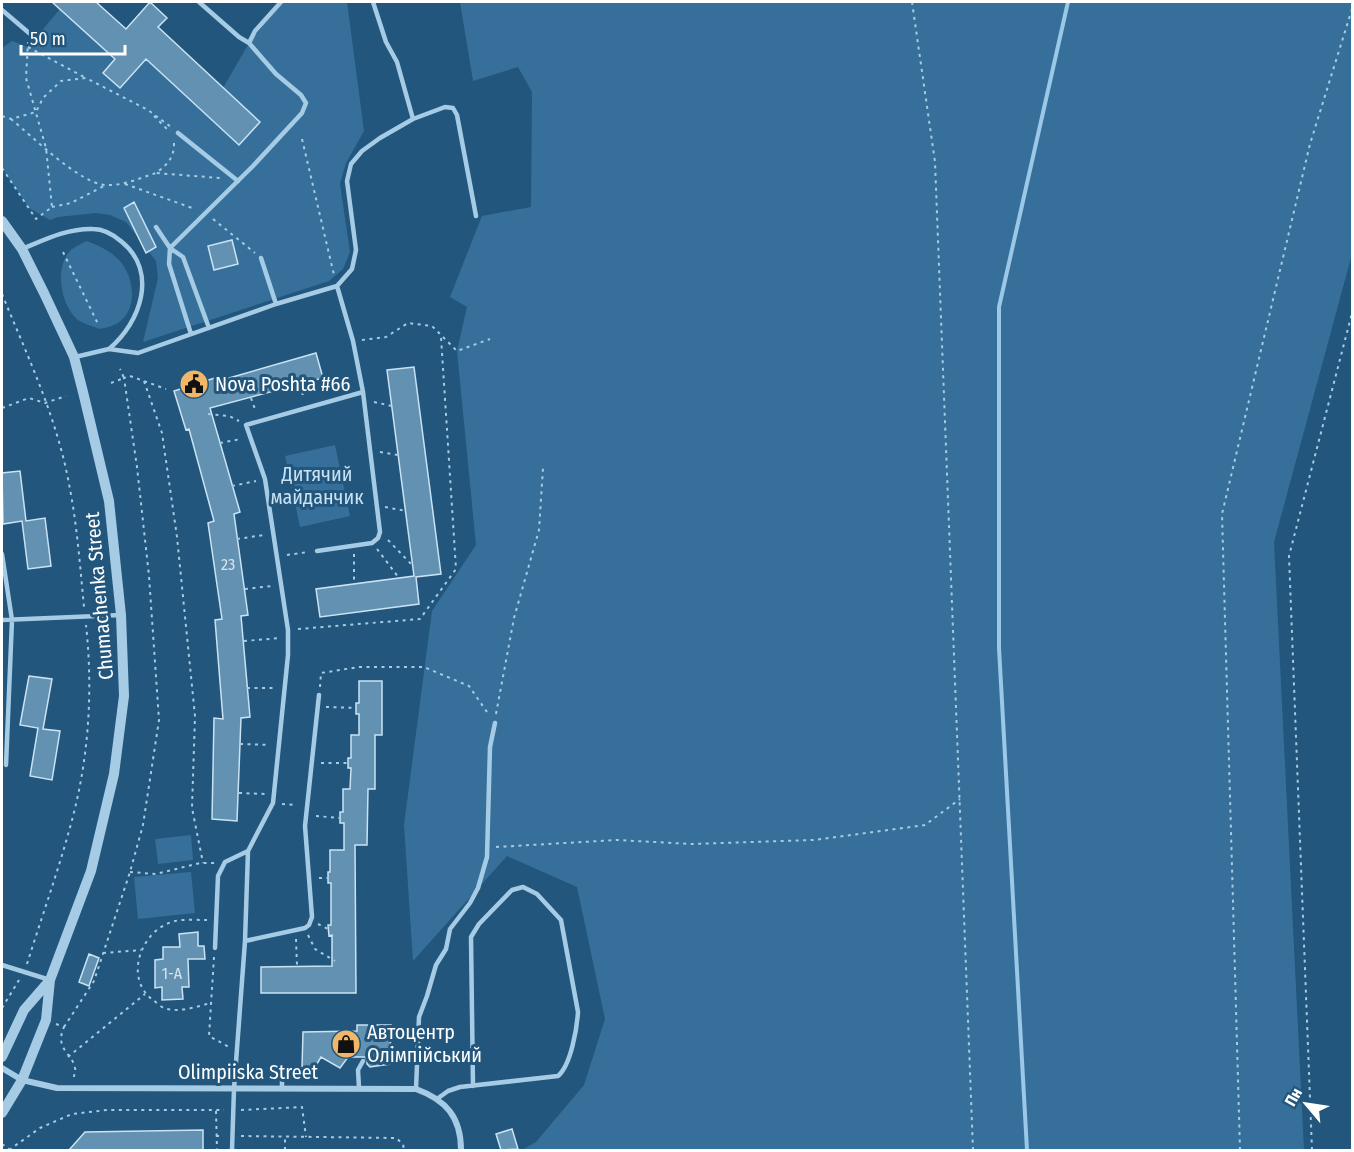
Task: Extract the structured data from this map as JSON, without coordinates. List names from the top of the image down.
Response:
{
  "streets": {
    "street": ["Chumachenka Street", "Olimpiiska Street"]
  },
  "crossings": [
    ["Chumachenka Street", "Olimpiiska Street"]
  ],
  "parks": ["Дитячий майданчик"],
  "places": {
    "public building": ["Nova Poshta #66"],
    "shop": ["Автоцентр Олімпійський"]
  },
  "house_numbers": ["23", "1-А"],
  "scale_bar": "50 m",
  "north": "top left"
}
